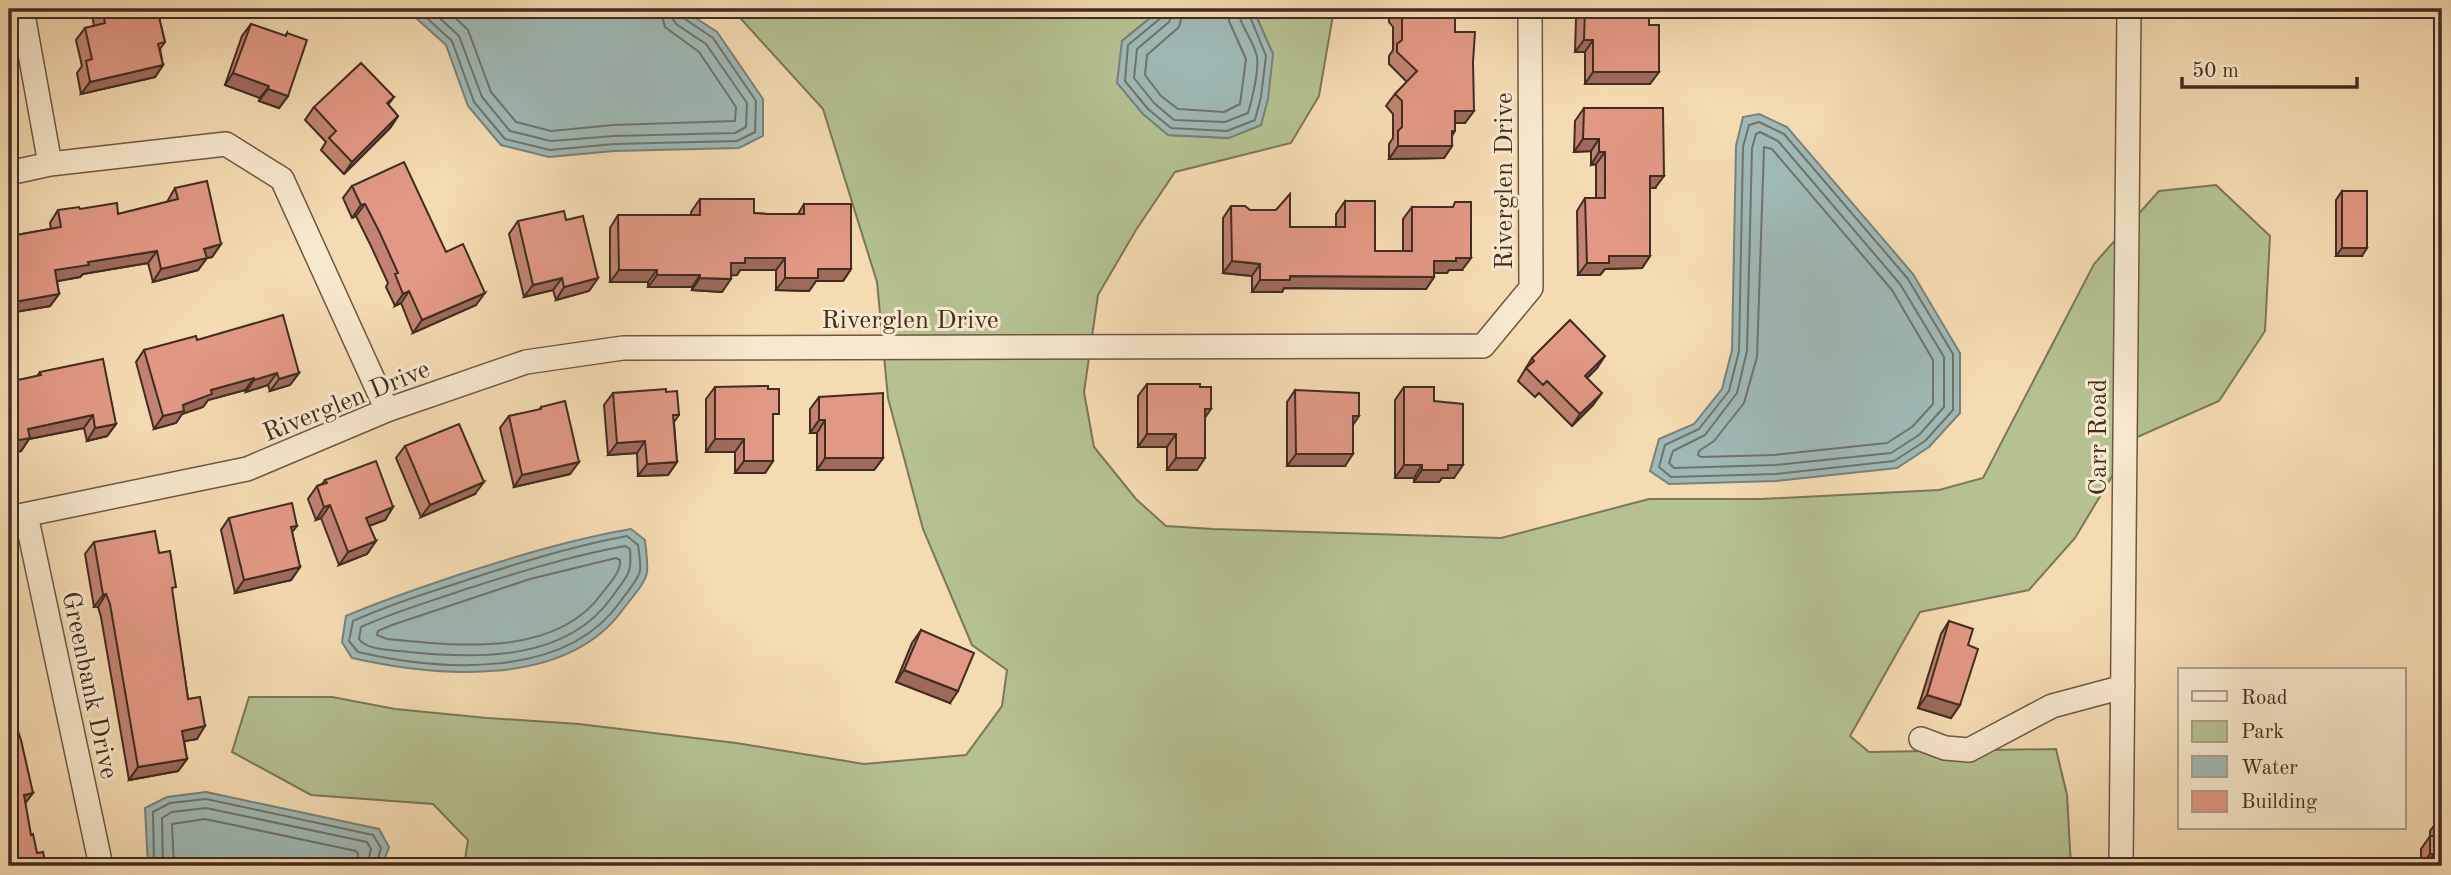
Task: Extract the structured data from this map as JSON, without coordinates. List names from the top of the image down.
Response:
{
  "streets": {
    "street": ["Riverglen Drive", "Carr Road", "Greenbank Drive"]
  },
  "crossings": [
    ["Riverglen Drive", "Greenbank Drive"]
  ],
  "legend": [
    "Road",
    "Park",
    "Water",
    "Building"
  ],
  "scale_bar": "50 m"
}
